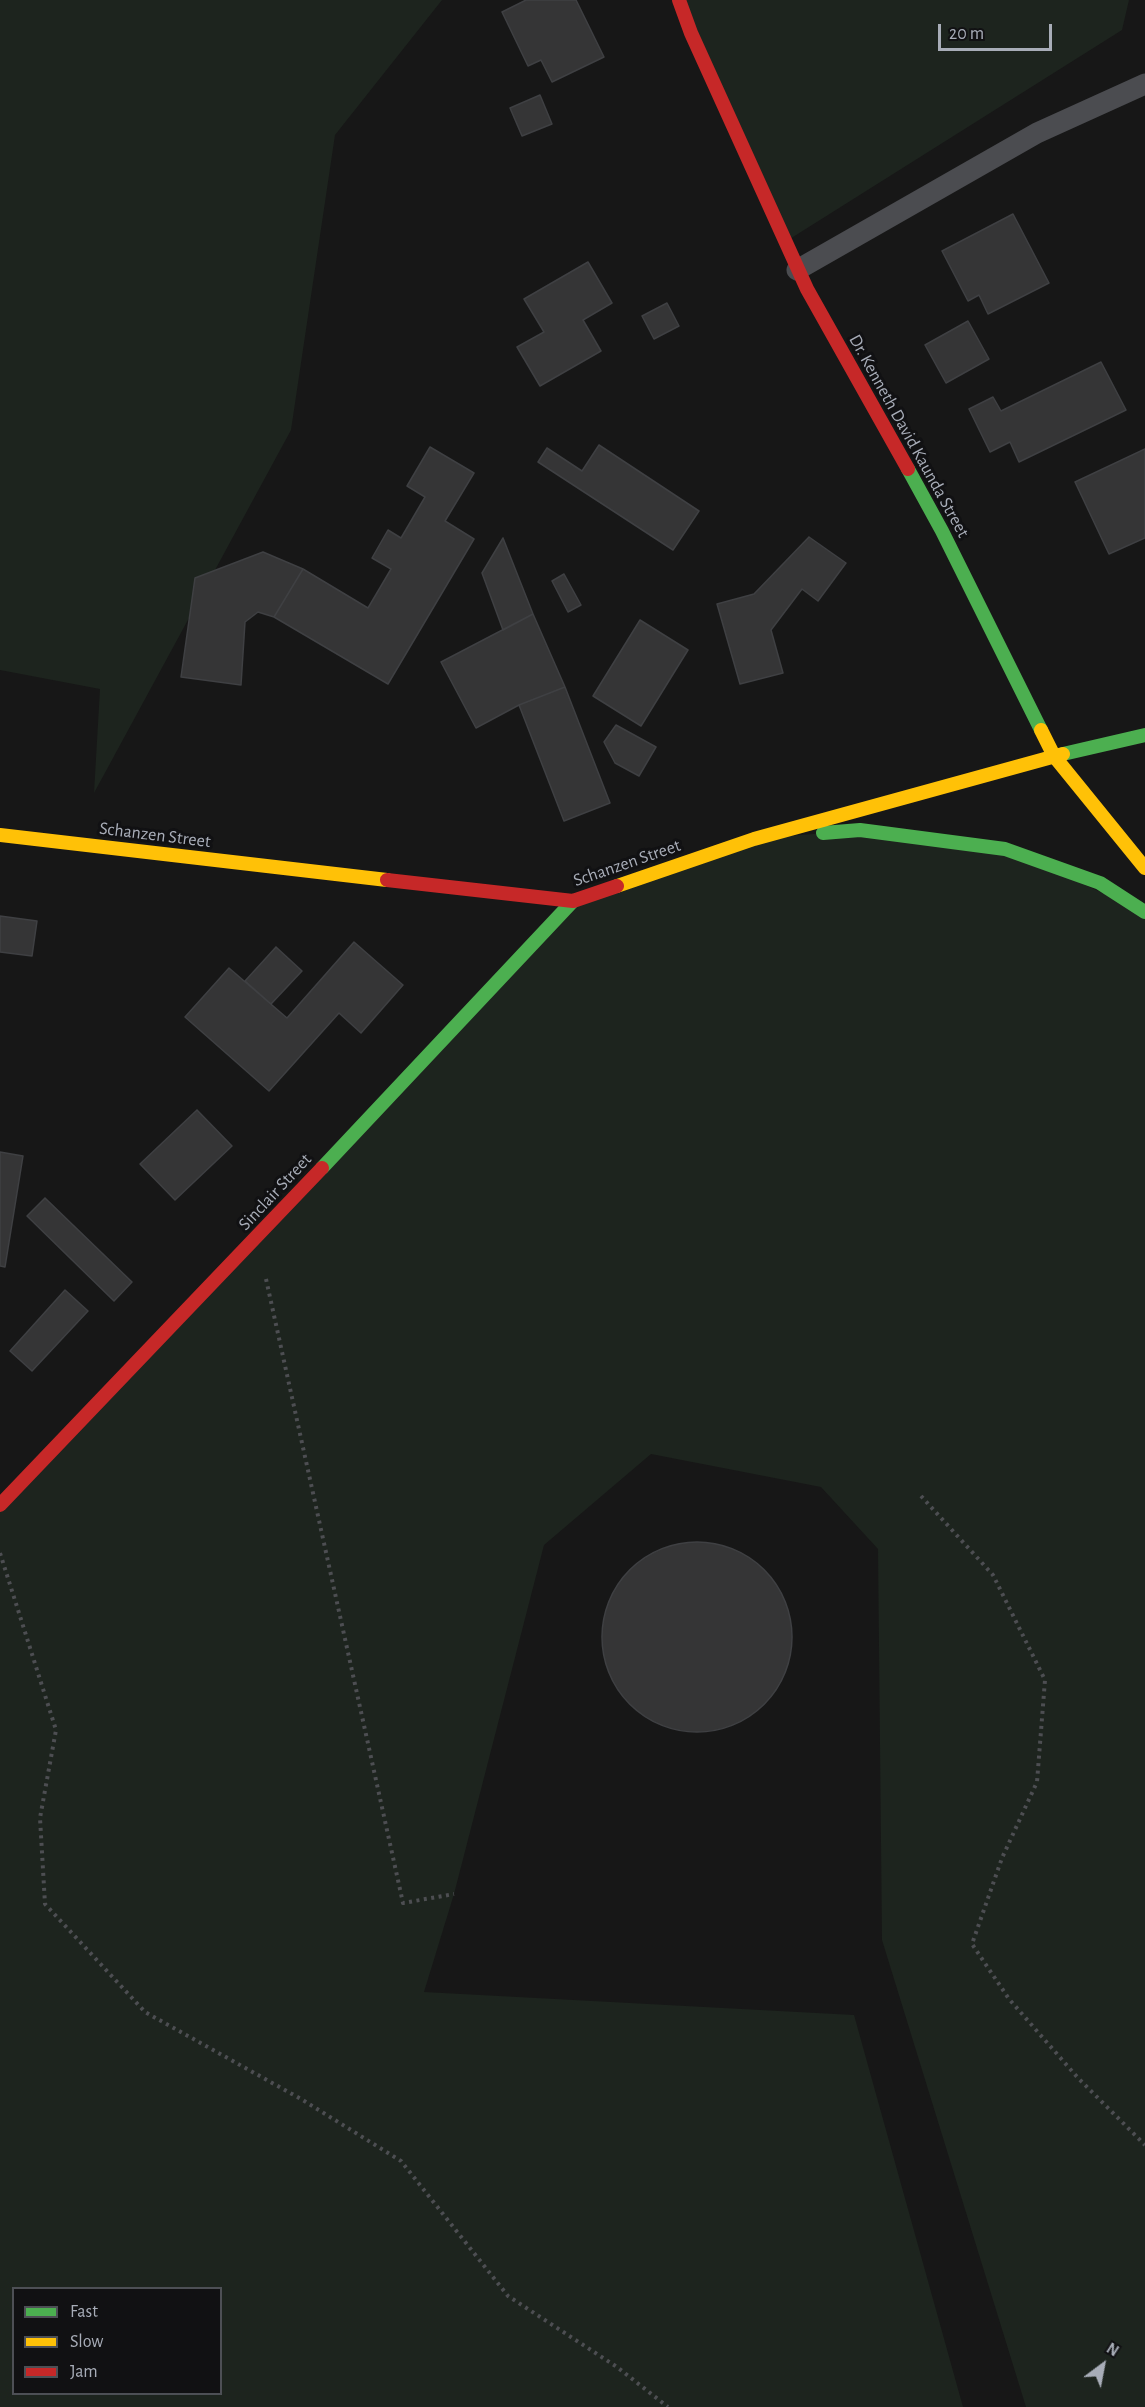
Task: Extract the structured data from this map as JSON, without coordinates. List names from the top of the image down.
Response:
{
  "streets": {
    "street": ["Dr. Kenneth David Kaunda Street", "Schanzen Street", "Sinclair Street"]
  },
  "crossings": [
    ["Dr. Kenneth David Kaunda Street", "Schanzen Street"],
    ["Schanzen Street", "Sinclair Street"]
  ],
  "legend": ["Fast", "Slow", "Jam"],
  "scale_bar": "20 m",
  "north": "top right"
}
